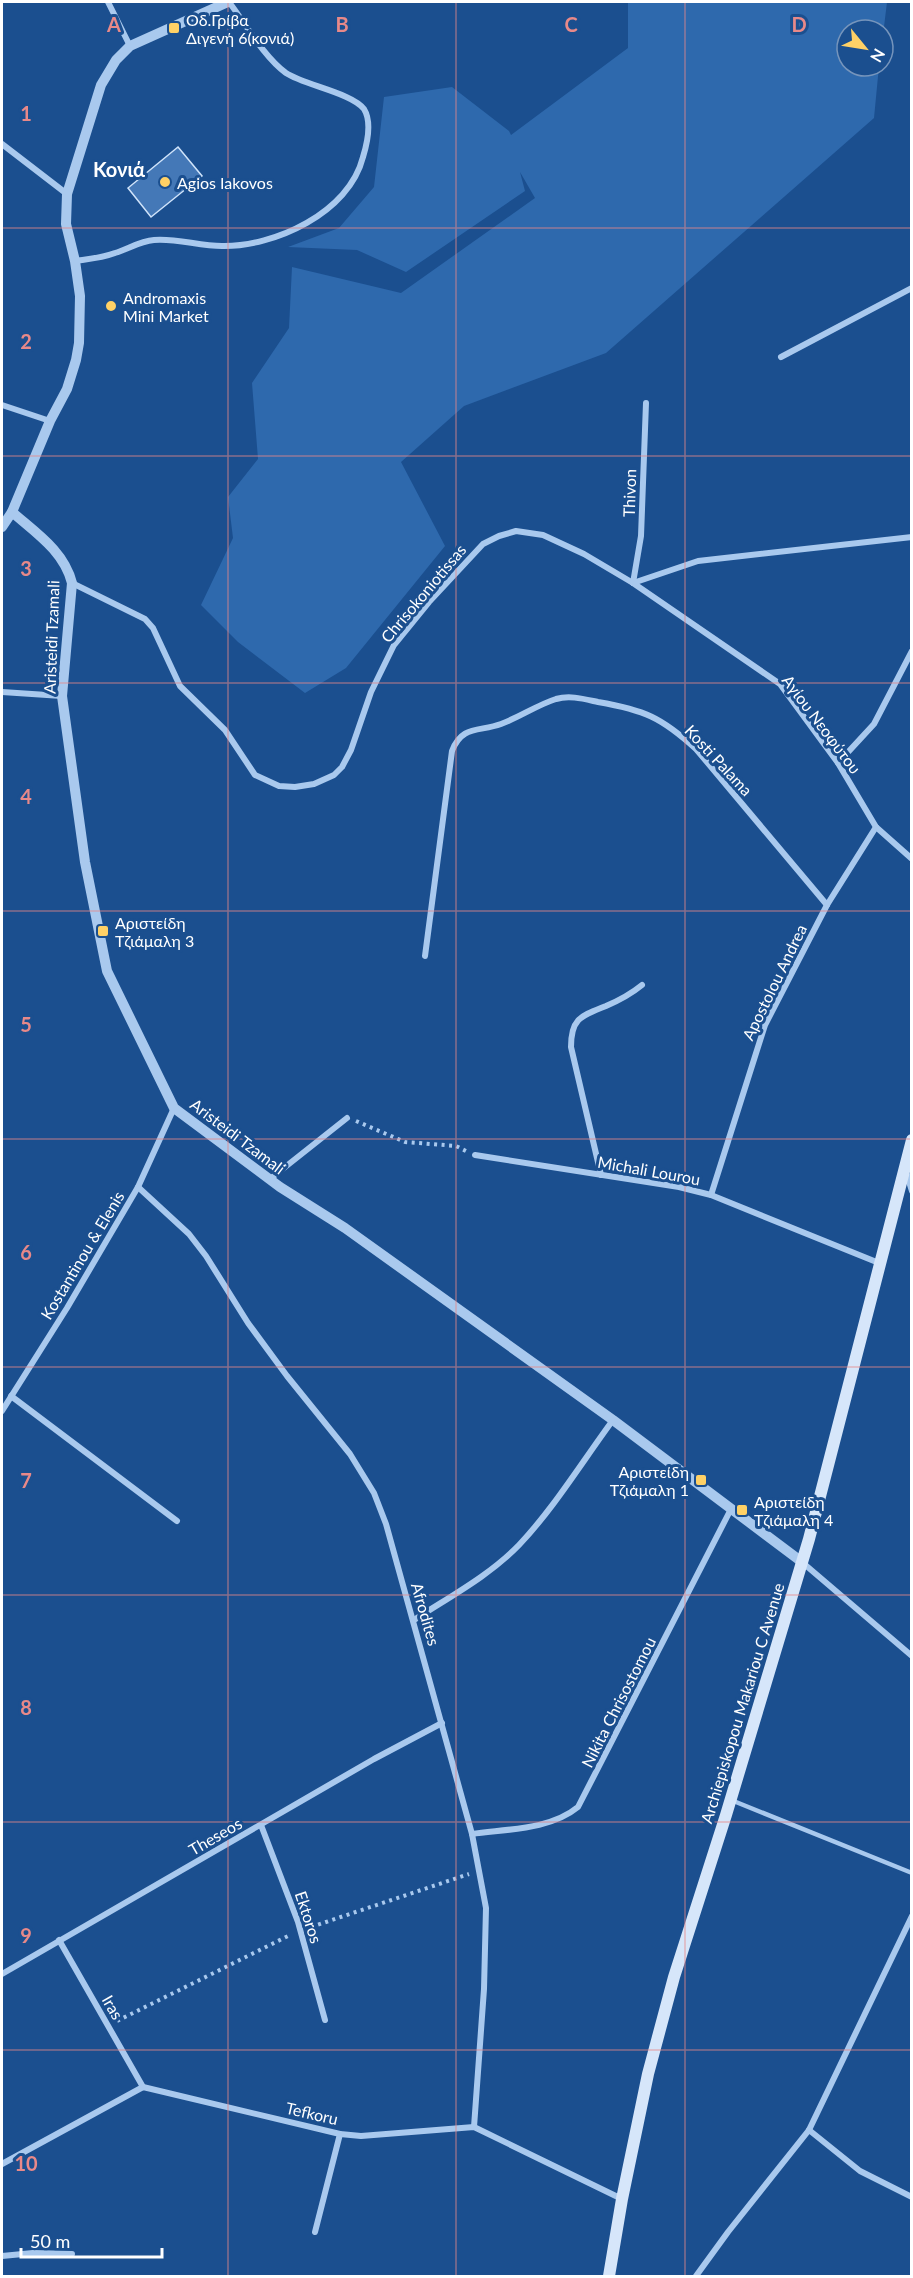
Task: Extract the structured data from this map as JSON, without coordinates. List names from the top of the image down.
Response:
{
  "streets": {
    "main road": ["Archiepiskopou Makariou C Avenue"],
    "street": [
      "Thivon",
      "Chrisokoniotissas",
      "Aristeidi Tzamali",
      "Αγίου Νεοφύτου",
      "Kosti Palama",
      "Apostolou Andrea",
      "Michali Lourou",
      "Kostantinou & Elenis",
      "Afrodites",
      "Nikita Chrisostomou",
      "Theseos",
      "Ektoros",
      "Iras",
      "Tefkoru"
    ]
  },
  "crossings": [
    ["Thivon", "Chrisokoniotissas"],
    ["Thivon", "Αγίου Νεοφύτου"],
    ["Chrisokoniotissas", "Aristeidi Tzamali"],
    ["Chrisokoniotissas", "Αγίου Νεοφύτου"],
    ["Aristeidi Tzamali", "Kostantinou & Elenis"],
    ["Aristeidi Tzamali", "Nikita Chrisostomou"],
    ["Aristeidi Tzamali", "Archiepiskopou Makariou C Avenue"],
    ["Αγίου Νεοφύτου", "Apostolou Andrea"],
    ["Kosti Palama", "Apostolou Andrea"],
    ["Apostolou Andrea", "Michali Lourou"],
    ["Michali Lourou", "Archiepiskopou Makariou C Avenue"],
    ["Kostantinou & Elenis", "Afrodites"],
    ["Afrodites", "Nikita Chrisostomou"],
    ["Afrodites", "Theseos"],
    ["Afrodites", "Tefkoru"],
    ["Theseos", "Ektoros"],
    ["Theseos", "Iras"],
    ["Iras", "Tefkoru"]
  ],
  "districts": ["Κονιά"],
  "places": {
    "transit": [
      "Οδ.Γρίβα Διγενή 6(κονιά)",
      "Αριστείδη Τζιάμαλη 3",
      "Αριστείδη Τζιάμαλη 1",
      "Αριστείδη Τζιάμαλη 4"
    ],
    "other": ["Agios Iakovos", "Andromaxis Mini Market"]
  },
  "scale_bar": "50 m",
  "north": "bottom right",
  "grid": {
    "columns": [
      "A",
      "B",
      "C",
      "D"
    ],
    "rows": [
      "1",
      "2",
      "3",
      "4",
      "5",
      "6",
      "7",
      "8",
      "9",
      "10"
    ]
  }
}
